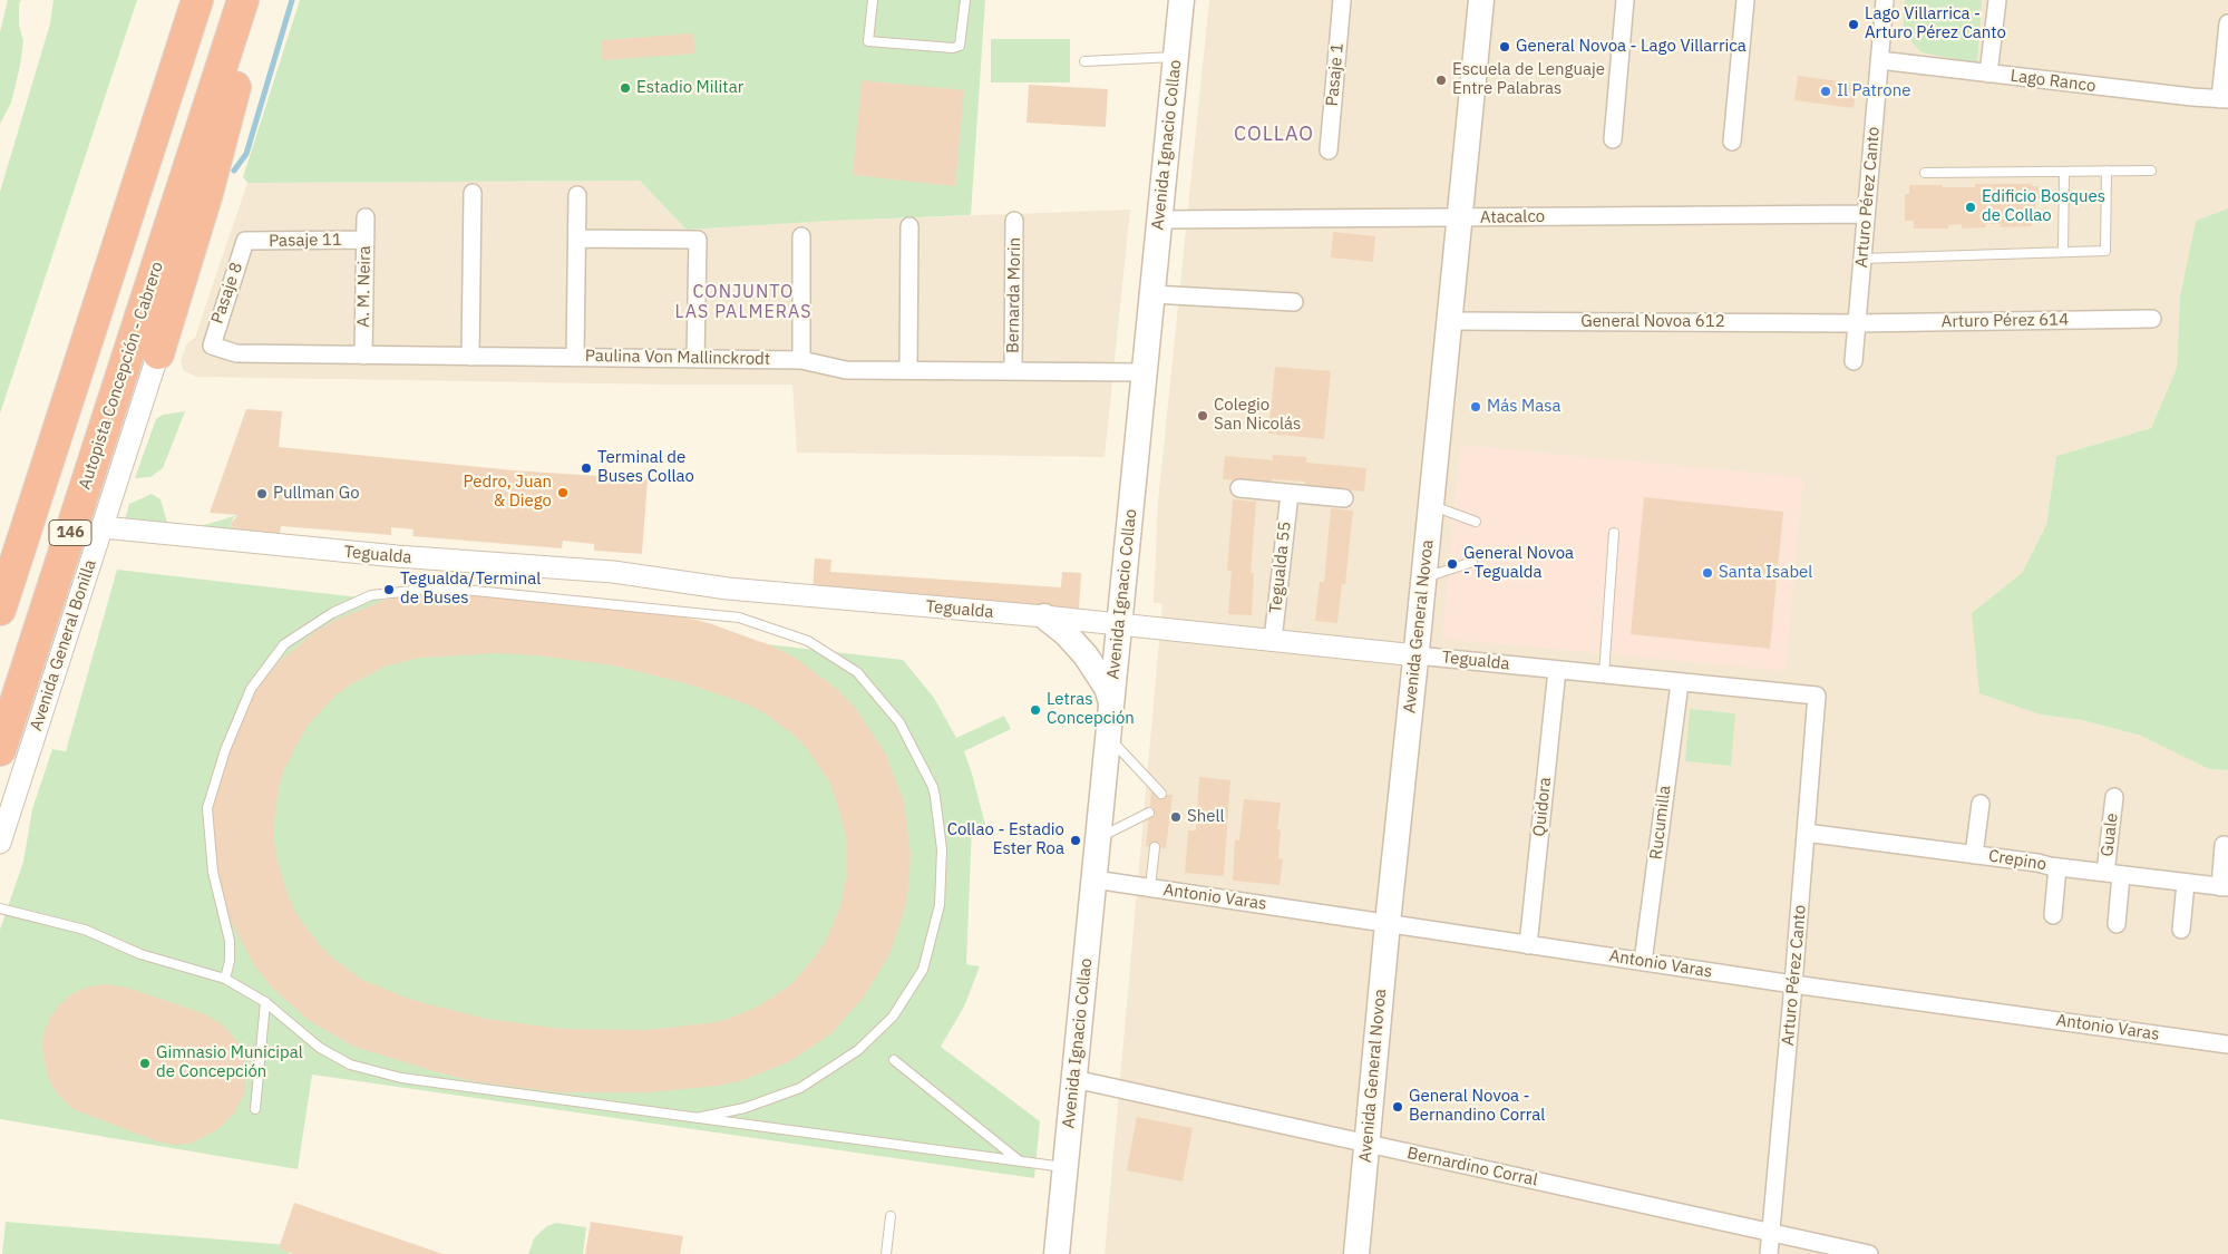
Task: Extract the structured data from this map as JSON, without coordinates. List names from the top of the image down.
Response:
{
  "streets": {
    "highway": ["Autopista Concepción - Cabrero", "146"],
    "main road": ["Avenida Ignacio Collao", "Avenida General Novoa"],
    "street": [
      "Pasaje 1",
      "Lago Ranco",
      "Arturo Pérez Canto",
      "Atacalco",
      "Pasaje 11",
      "A. M. Neira",
      "Pasaje 8",
      "Bernarda Morin",
      "Arturo Pérez 614",
      "General Novoa 612",
      "Paulina Von Mallinckrodt",
      "Tegualda",
      "Tegualda 55",
      "Avenida General Bonilla",
      "Quidora",
      "Rucumilla",
      "Guale",
      "Crepino",
      "Antonio Varas",
      "Bernardino Corral"
    ]
  },
  "crossings": [
    ["Lago Ranco", "Arturo Pérez Canto"],
    ["Avenida Ignacio Collao", "Atacalco"],
    ["Avenida Ignacio Collao", "Paulina Von Mallinckrodt"],
    ["Avenida Ignacio Collao", "Tegualda"],
    ["Avenida Ignacio Collao", "Antonio Varas"],
    ["Avenida Ignacio Collao", "Bernardino Corral"],
    ["Arturo Pérez Canto", "Atacalco"],
    ["Arturo Pérez Canto", "Arturo Pérez 614"],
    ["Arturo Pérez Canto", "General Novoa 612"],
    ["Arturo Pérez Canto", "Tegualda"],
    ["Arturo Pérez Canto", "Crepino"],
    ["Arturo Pérez Canto", "Antonio Varas"],
    ["Arturo Pérez Canto", "Bernardino Corral"],
    ["Atacalco", "Avenida General Novoa"],
    ["Pasaje 11", "A. M. Neira"],
    ["Pasaje 11", "Pasaje 8"],
    ["A. M. Neira", "Paulina Von Mallinckrodt"],
    ["Pasaje 8", "Paulina Von Mallinckrodt"],
    ["Bernarda Morin", "Paulina Von Mallinckrodt"],
    ["Arturo Pérez 614", "General Novoa 612"],
    ["General Novoa 612", "Avenida General Novoa"],
    ["Tegualda", "Tegualda 55"],
    ["Tegualda", "Avenida General Novoa"],
    ["Tegualda", "Avenida General Bonilla"],
    ["Tegualda", "Quidora"],
    ["Tegualda", "Rucumilla"],
    ["Avenida General Novoa", "Antonio Varas"],
    ["Avenida General Novoa", "Bernardino Corral"],
    ["Quidora", "Antonio Varas"],
    ["Rucumilla", "Antonio Varas"],
    ["Guale", "Crepino"]
  ],
  "districts": ["COLLAO", "CONJUNTO LAS PALMERAS"],
  "places": [
    "Lago Villarrica - Arturo Pérez Canto",
    "General Novoa - Lago Villarrica",
    "Escuela de Lenguaje Entre Palabras",
    "Estadio Militar",
    "Il Patrone",
    "Edificio Bosques de Collao",
    "Más Masa",
    "Colegio San Nicolás",
    "Terminal de Buses Collao",
    "Pedro, Juan & Diego",
    "Pullman Go",
    "General Novoa - Tegualda",
    "Santa Isabel",
    "Tegualda/Terminal de Buses",
    "Letras Concepción",
    "Shell",
    "Collao - Estadio Ester Roa",
    "Gimnasio Municipal de Concepción",
    "General Novoa - Bernandino Corral"
  ]
}
